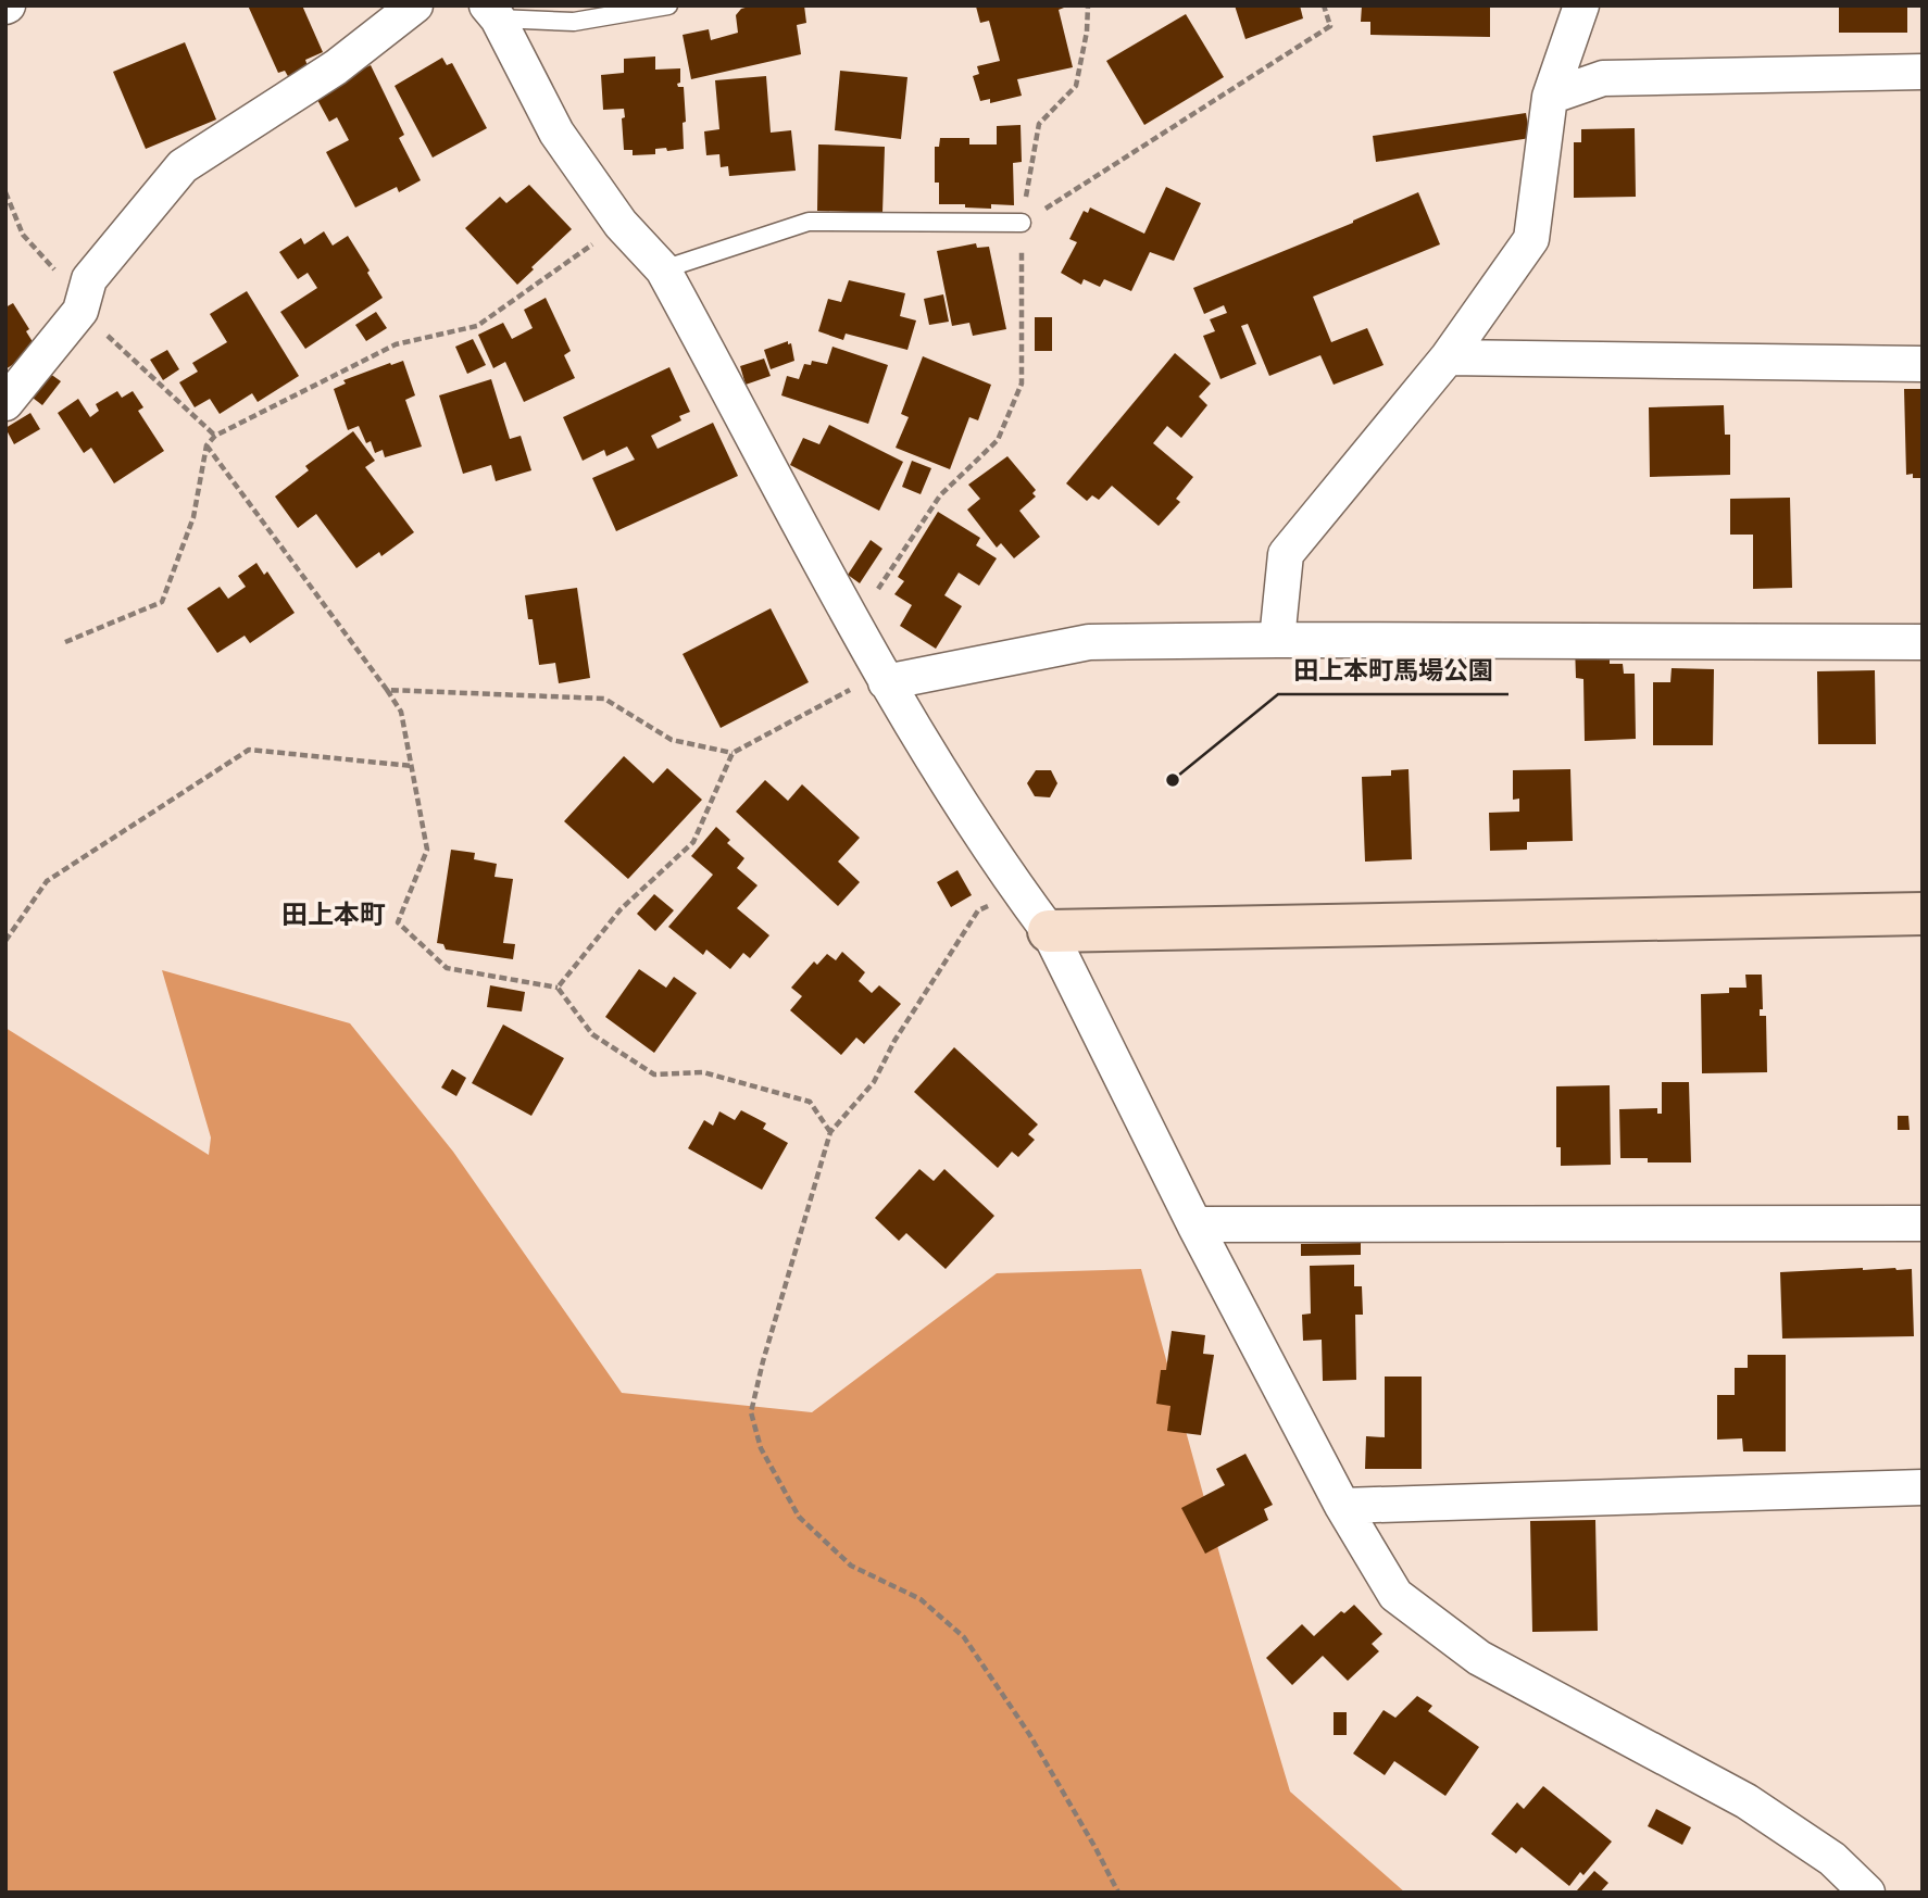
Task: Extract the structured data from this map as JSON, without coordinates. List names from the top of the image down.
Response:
{
  "districts": ["田上本町"],
  "places": ["田上本町馬場公園"]
}
